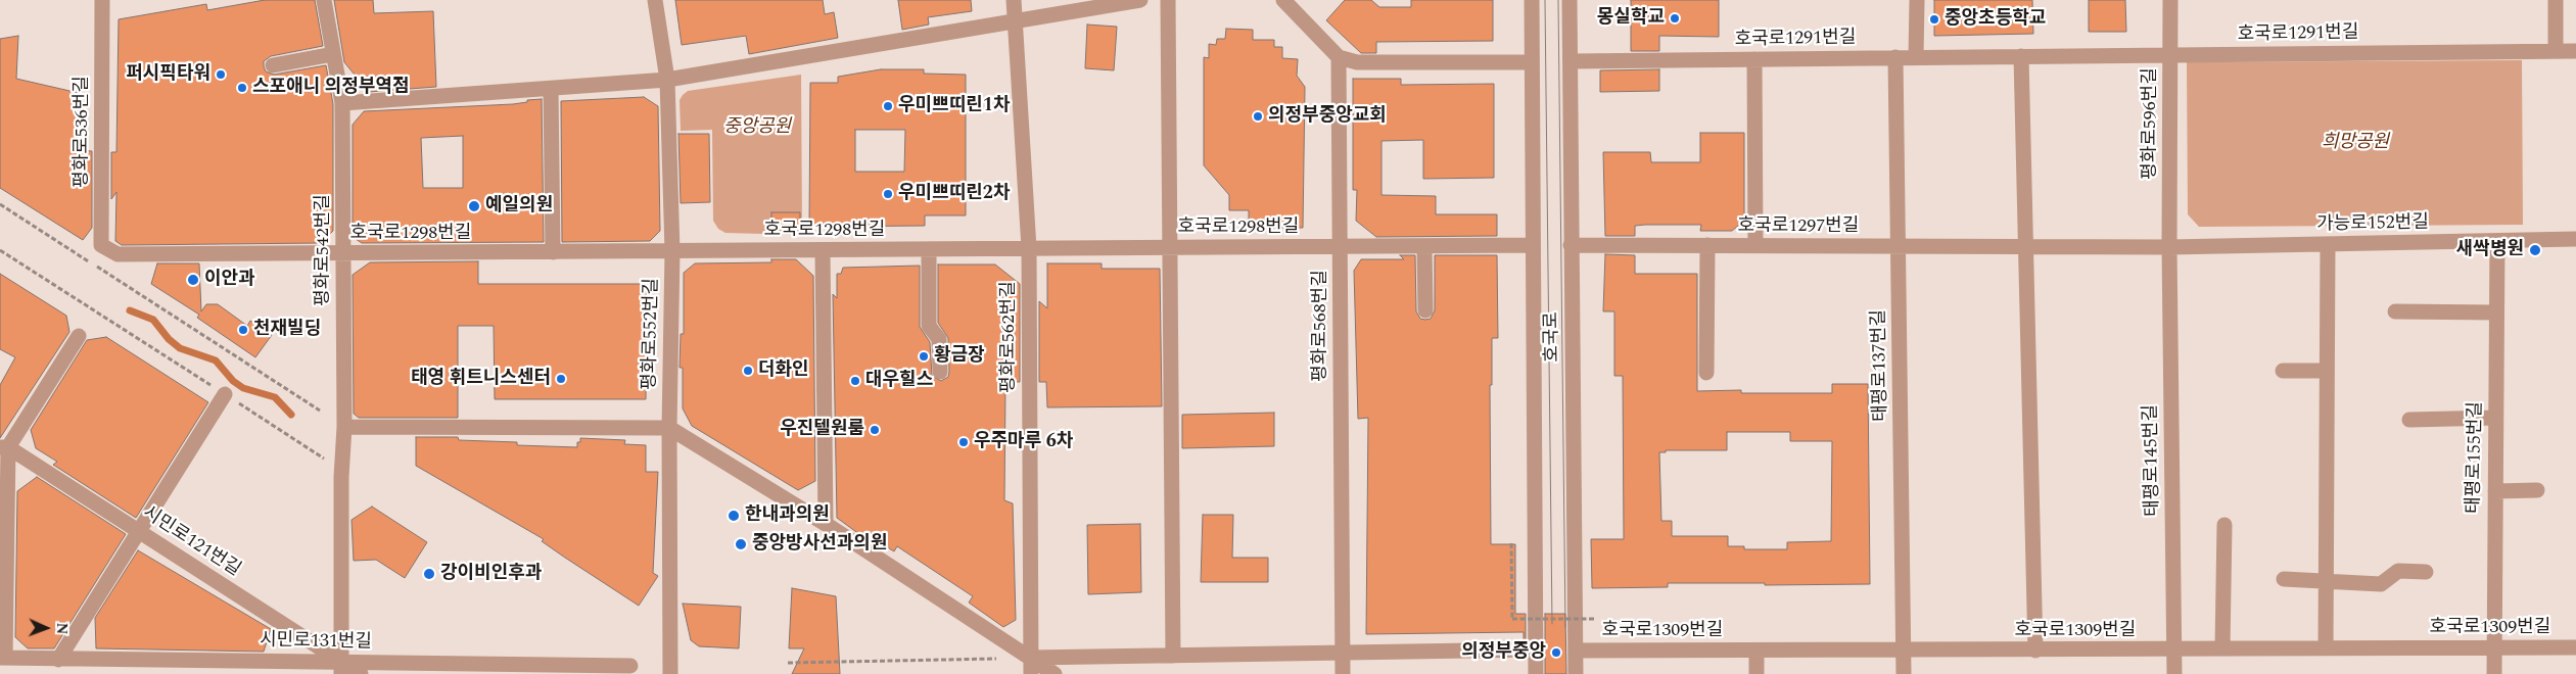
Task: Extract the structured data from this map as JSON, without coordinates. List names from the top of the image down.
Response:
{
  "streets": {
    "street": [
      "호국로1291번길",
      "평화로596번길",
      "평화로536번길",
      "가능로152번길",
      "호국로1297번길",
      "호국로1298번길",
      "평화로542번길",
      "평화로568번길",
      "평화로552번길",
      "평화로562번길",
      "호국로",
      "태평로137번길",
      "태평로155번길",
      "태평로145번길",
      "시민로121번길",
      "호국로1309번길",
      "시민로131번길"
    ]
  },
  "crossings": [
    ["호국로1291번길", "평화로596번길"],
    ["호국로1291번길", "호국로"],
    ["호국로1291번길", "태평로137번길"],
    ["평화로596번길", "가능로152번길"],
    ["평화로596번길", "호국로1297번길"],
    ["평화로596번길", "태평로145번길"],
    ["평화로536번길", "호국로1298번길"],
    ["가능로152번길", "호국로1297번길"],
    ["가능로152번길", "태평로155번길"],
    ["가능로152번길", "태평로145번길"],
    ["호국로1297번길", "호국로"],
    ["호국로1297번길", "태평로137번길"],
    ["호국로1297번길", "태평로145번길"],
    ["호국로1298번길", "평화로542번길"],
    ["호국로1298번길", "평화로568번길"],
    ["호국로1298번길", "평화로552번길"],
    ["호국로1298번길", "평화로562번길"],
    ["호국로1298번길", "호국로"],
    ["평화로542번길", "시민로121번길"],
    ["평화로542번길", "시민로131번길"],
    ["호국로", "호국로1309번길"],
    ["태평로137번길", "호국로1309번길"],
    ["태평로155번길", "호국로1309번길"],
    ["태평로145번길", "호국로1309번길"],
    ["시민로121번길", "시민로131번길"]
  ],
  "parks": ["중앙공원", "희망공원"],
  "places": [
    "몽실학교",
    "중앙초등학교",
    "퍼시픽타워",
    "스포애니 의정부역점",
    "우미쁘띠린1차",
    "의정부중앙교회",
    "우미쁘띠린2차",
    "예일의원",
    "새싹병원",
    "이안과",
    "천재빌딩",
    "황금장",
    "더화인",
    "태영 휘트니스센터",
    "대우힐스",
    "우진텔원룸",
    "우주마루 6차",
    "한내과의원",
    "중앙방사선과의원",
    "강이비인후과",
    "의정부중앙"
  ],
  "north": "right"
}
